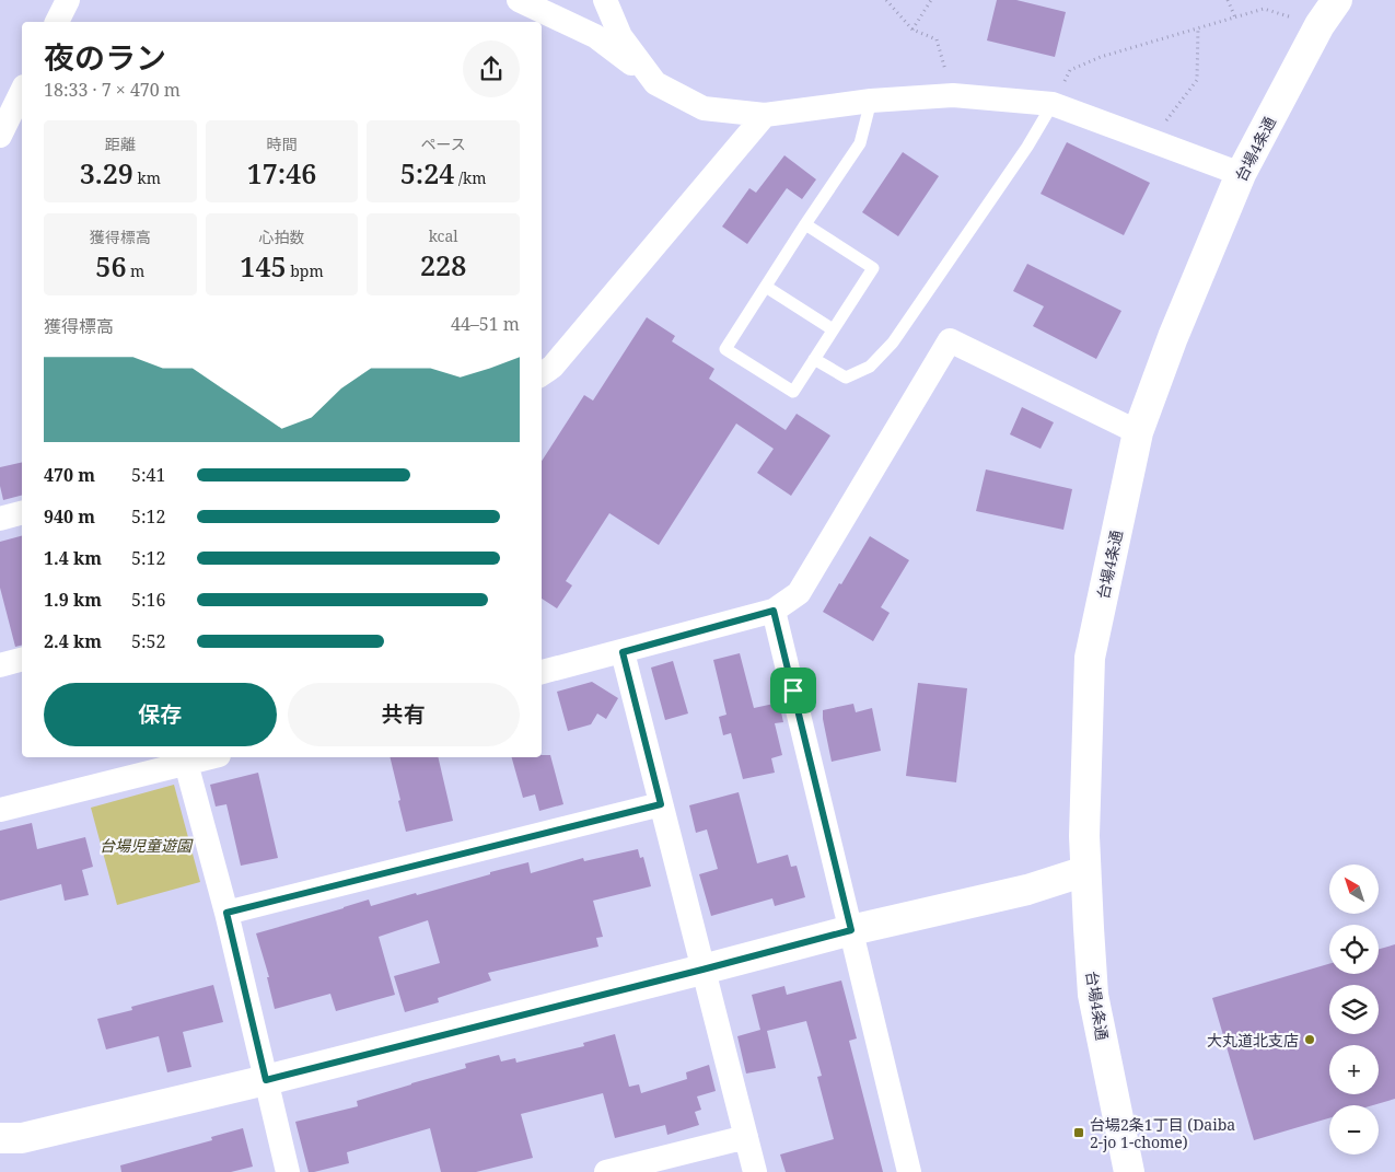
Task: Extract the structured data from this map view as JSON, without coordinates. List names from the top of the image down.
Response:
{
  "streets": {
    "main road": ["台場4条通"]
  },
  "parks": ["台場児童遊園"],
  "places": {
    "other": ["大丸道北支店"],
    "transit": ["台場2条1丁目 (Daiba 2-jo 1-chome)"]
  },
  "north": "top left",
  "page": {
    "heading": ["夜のラン", "18:33 · 7 × 470 m"],
    "stats": [
      ["距離", "3.29 km"],
      ["時間", "17:46"],
      ["ペース", "5:24 /km"],
      ["獲得標高", "56 m"],
      ["心拍数", "145 bpm"],
      ["kcal", "228"]
    ],
    "chart": ["獲得標高", "44–51 m"],
    "list": [
      {
        "name": "470 m",
        "note": "5:41"
      },
      {
        "name": "940 m",
        "note": "5:12"
      },
      {
        "name": "1.4 km",
        "note": "5:12"
      },
      {
        "name": "1.9 km",
        "note": "5:16"
      },
      {
        "name": "2.4 km",
        "note": "5:52"
      }
    ],
    "buttons": ["保存", "共有"],
    "map_buttons": ["+", "−"]
  }
}
